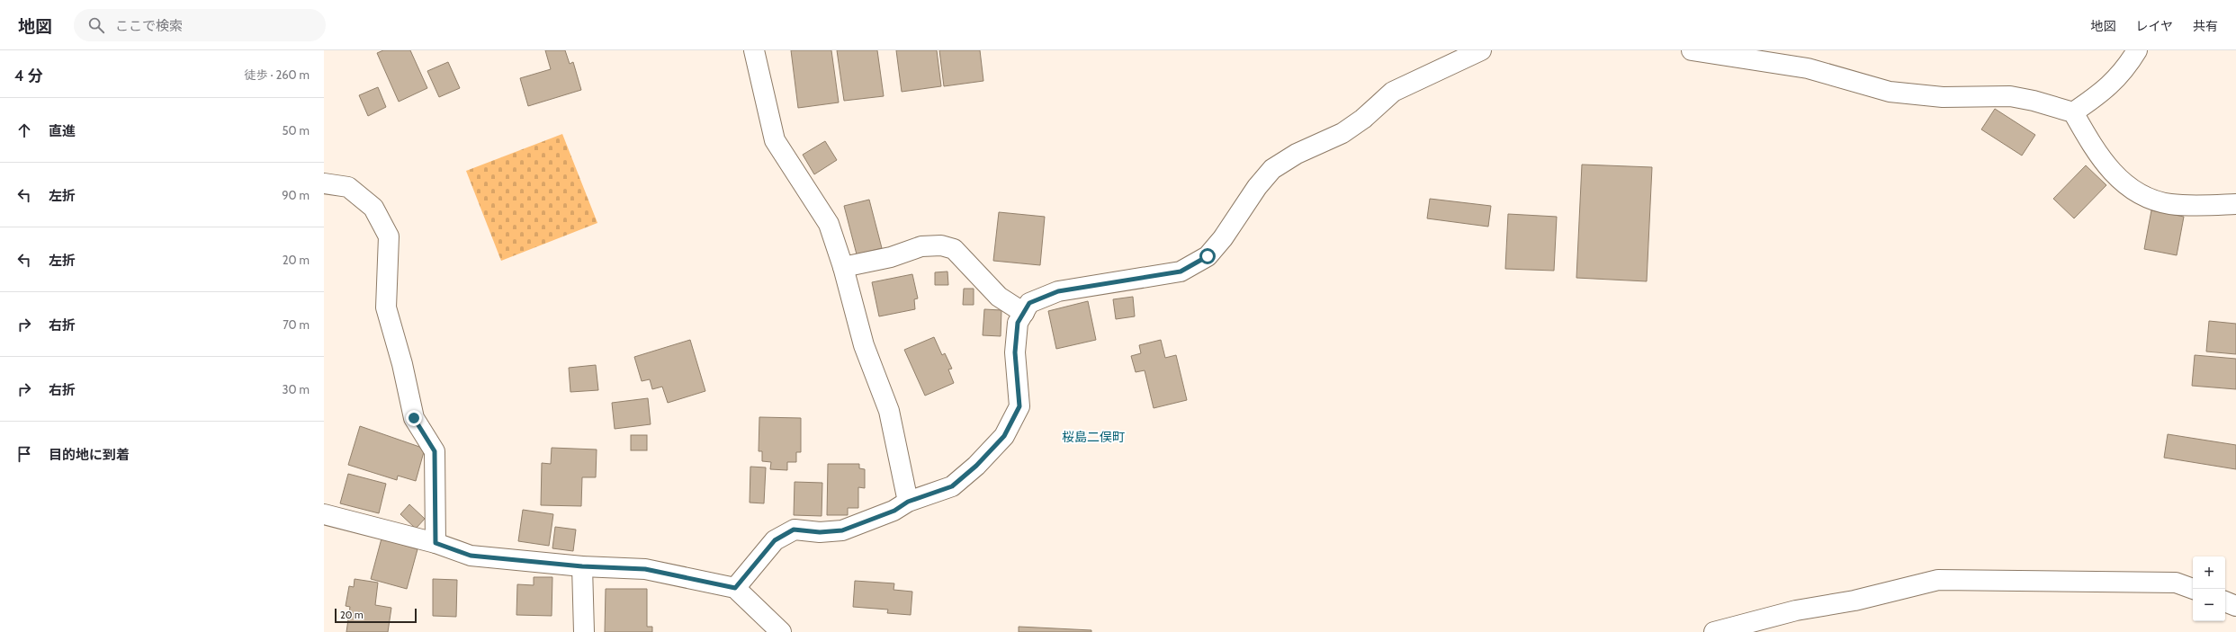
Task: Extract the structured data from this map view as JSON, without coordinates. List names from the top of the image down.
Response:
{
  "districts": ["桜島二俣町"],
  "scale_bar": "20 m",
  "page": {
    "header": "地図",
    "search": "ここで検索",
    "nav": ["地図", "レイヤ", "共有"],
    "heading": ["4 分", "徒歩 · 260 m"],
    "list": [
      ["直進", "50 m"],
      ["左折", "90 m"],
      ["左折", "20 m"],
      ["右折", "70 m"],
      ["右折", "30 m"],
      "目的地に到着"
    ],
    "map_buttons": ["+", "−"],
    "scale": "20 m"
  }
}
